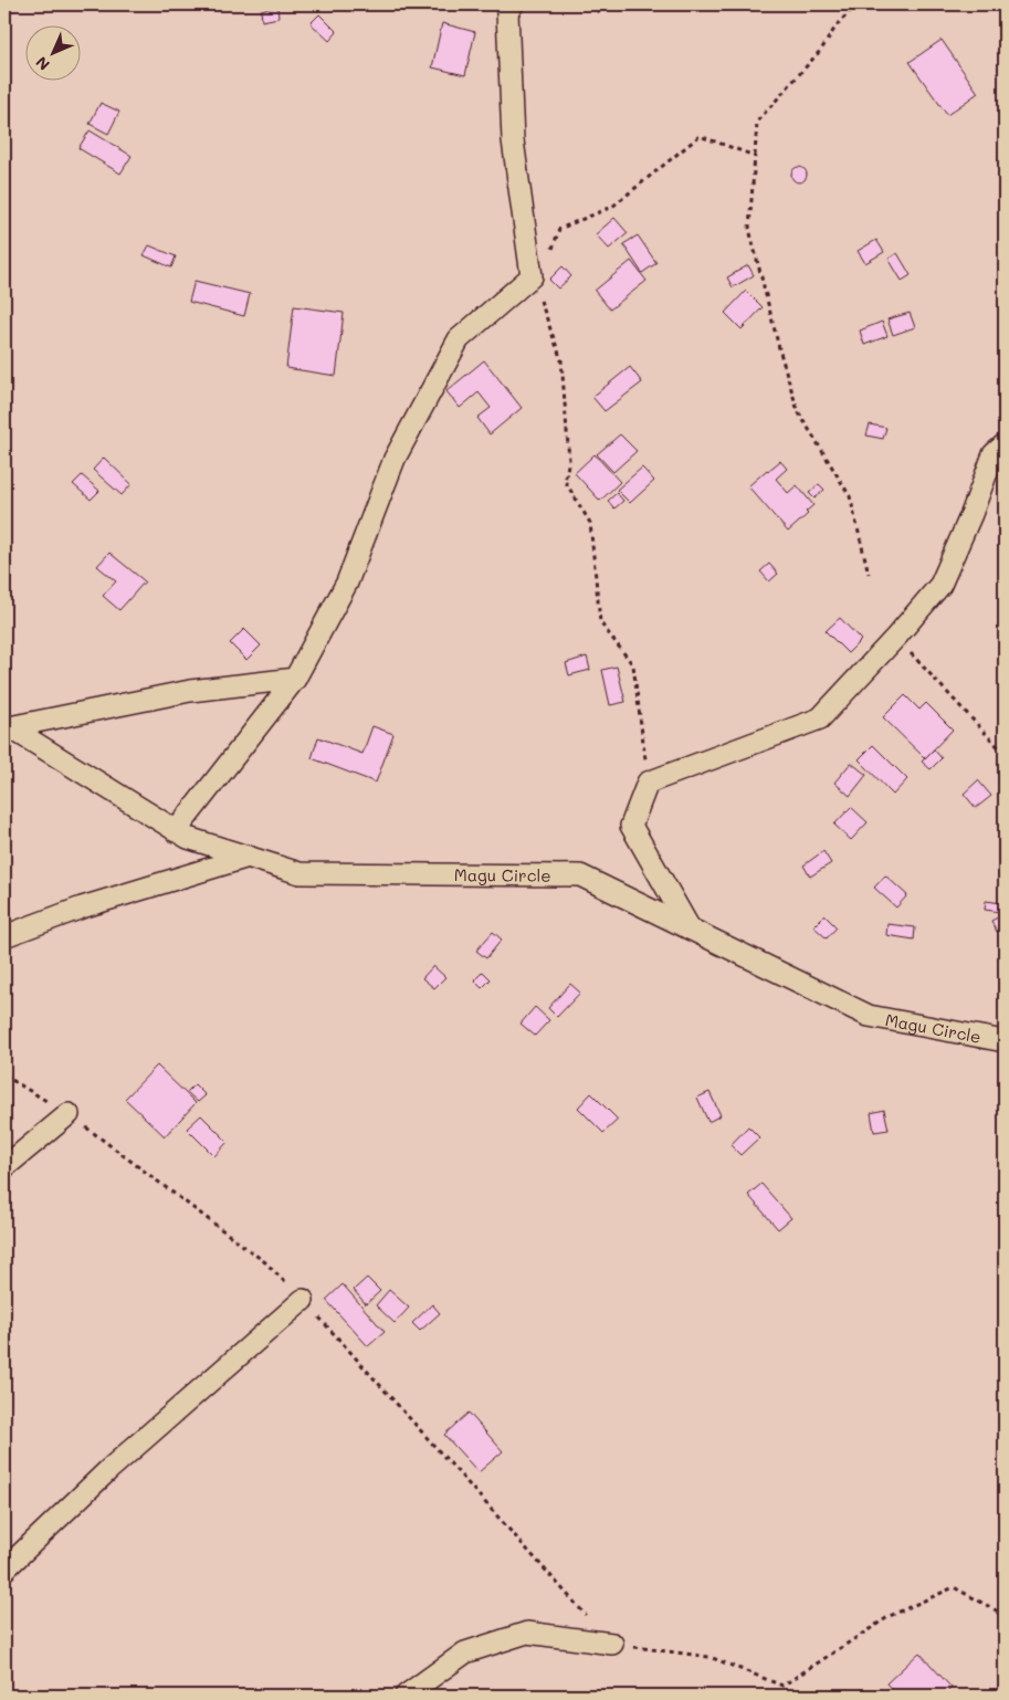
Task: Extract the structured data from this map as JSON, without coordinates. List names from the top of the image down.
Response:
{
  "streets": {
    "street": ["Magu Circle"]
  },
  "north": "bottom left"
}
